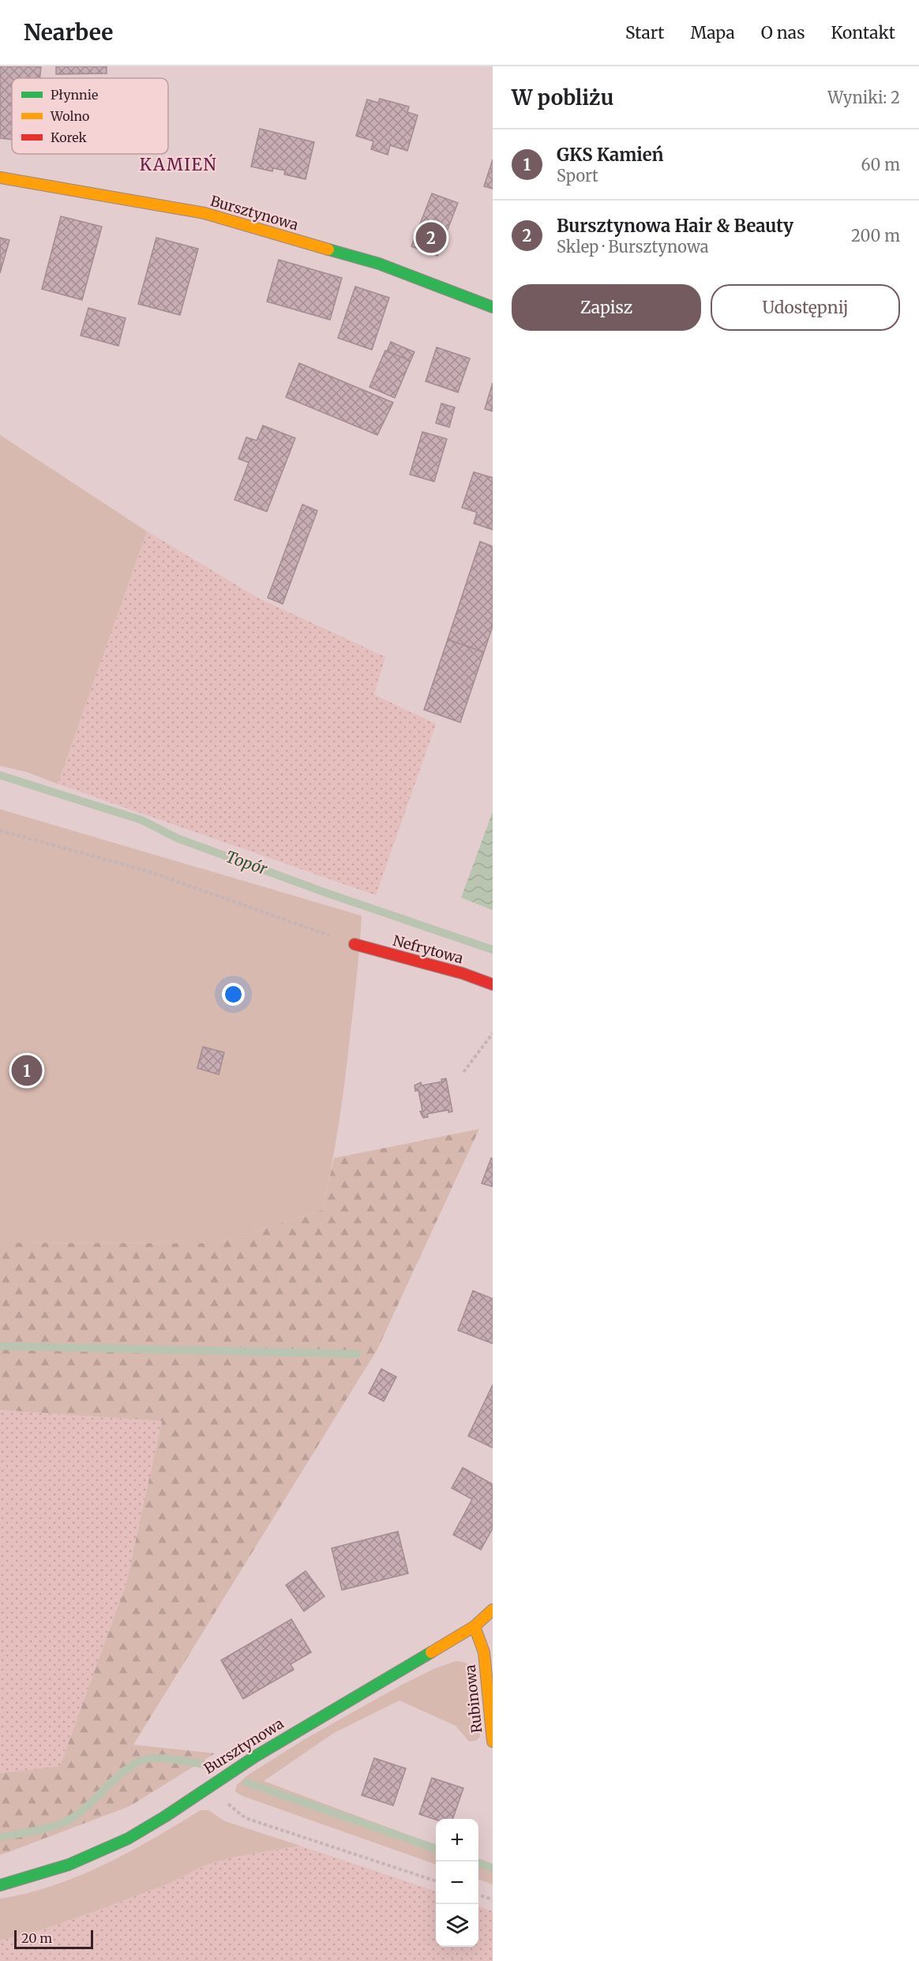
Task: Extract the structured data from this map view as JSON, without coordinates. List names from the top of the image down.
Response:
{
  "streets": {
    "street": ["Bursztynowa", "Nefrytowa", "Rubinowa"]
  },
  "crossings": [
    ["Bursztynowa", "Rubinowa"]
  ],
  "districts": ["KAMIEŃ"],
  "water": ["Topór"],
  "legend": ["Płynnie", "Wolno", "Korek"],
  "scale_bar": "20 m",
  "page": {
    "header": "Nearbee",
    "nav": [
      "Start",
      "Mapa",
      "O nas",
      "Kontakt"
    ],
    "heading": ["W pobliżu", "Wyniki: 2"],
    "list": [
      {
        "mark": "1",
        "name": "GKS Kamień",
        "note": "Sport",
        "value": "60 m"
      },
      {
        "mark": "2",
        "name": "Bursztynowa Hair & Beauty",
        "note": "Sklep · Bursztynowa",
        "value": "200 m"
      }
    ],
    "pins": ["2", "1"],
    "buttons": ["Zapisz", "Udostępnij"],
    "map_buttons": ["+", "−"],
    "scale": "20 m"
  }
}
